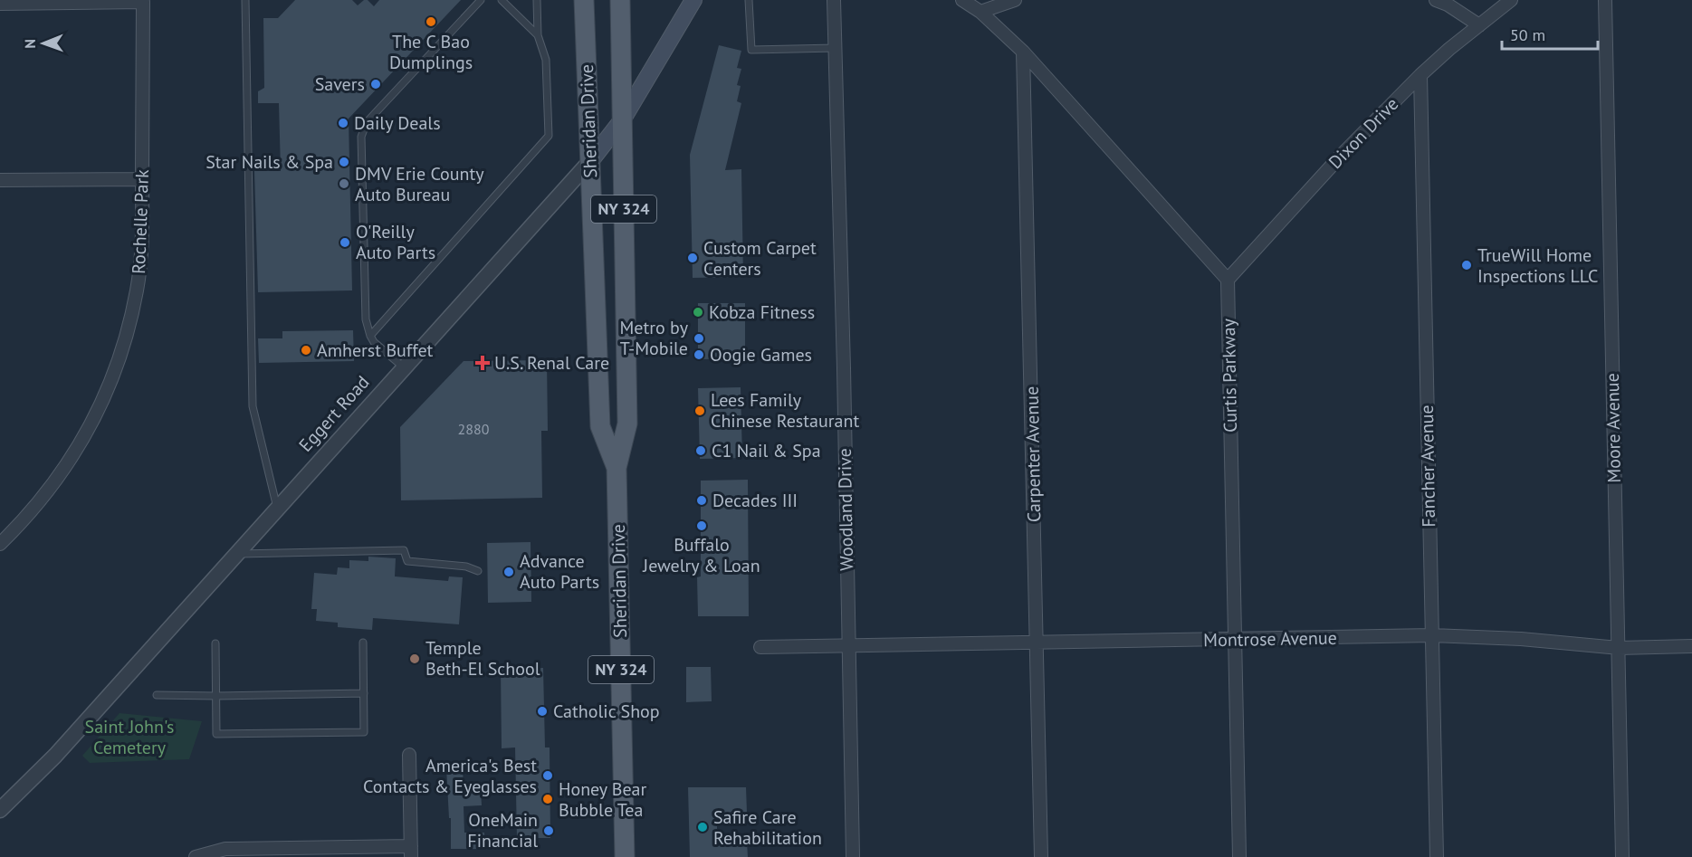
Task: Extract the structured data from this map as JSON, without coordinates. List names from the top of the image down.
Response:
{
  "streets": {
    "main road": ["Sheridan Drive", "NY 324", "Eggert Road"],
    "street": [
      "Dixon Drive",
      "Rochelle Park",
      "Curtis Parkway",
      "Moore Avenue",
      "Carpenter Avenue",
      "Fancher Avenue",
      "Woodland Drive",
      "Montrose Avenue"
    ]
  },
  "crossings": [
    ["Sheridan Drive", "Eggert Road"],
    ["Dixon Drive", "Curtis Parkway"],
    ["Dixon Drive", "Fancher Avenue"],
    ["Curtis Parkway", "Montrose Avenue"],
    ["Moore Avenue", "Montrose Avenue"],
    ["Carpenter Avenue", "Montrose Avenue"],
    ["Fancher Avenue", "Montrose Avenue"],
    ["Woodland Drive", "Montrose Avenue"]
  ],
  "parks": ["Saint John's Cemetery"],
  "places": {
    "other": [
      "The C Bao Dumplings",
      "Savers",
      "Daily Deals",
      "Star Nails & Spa",
      "DMV Erie County Auto Bureau",
      "O'Reilly Auto Parts",
      "Custom Carpet Centers",
      "TrueWill Home Inspections LLC",
      "Kobza Fitness",
      "Metro by T-Mobile",
      "Amherst Buffet",
      "Oogie Games",
      "Lees Family Chinese Restaurant",
      "C1 Nail & Spa",
      "Decades III",
      "Buffalo Jewelry & Loan",
      "Advance Auto Parts",
      "Temple Beth-El School",
      "Catholic Shop",
      "America's Best Contacts & Eyeglasses",
      "Honey Bear Bubble Tea",
      "Safire Care Rehabilitation",
      "OneMain Financial"
    ],
    "health": ["U.S. Renal Care"]
  },
  "house_numbers": ["2880"],
  "scale_bar": "50 m",
  "north": "left"
}
